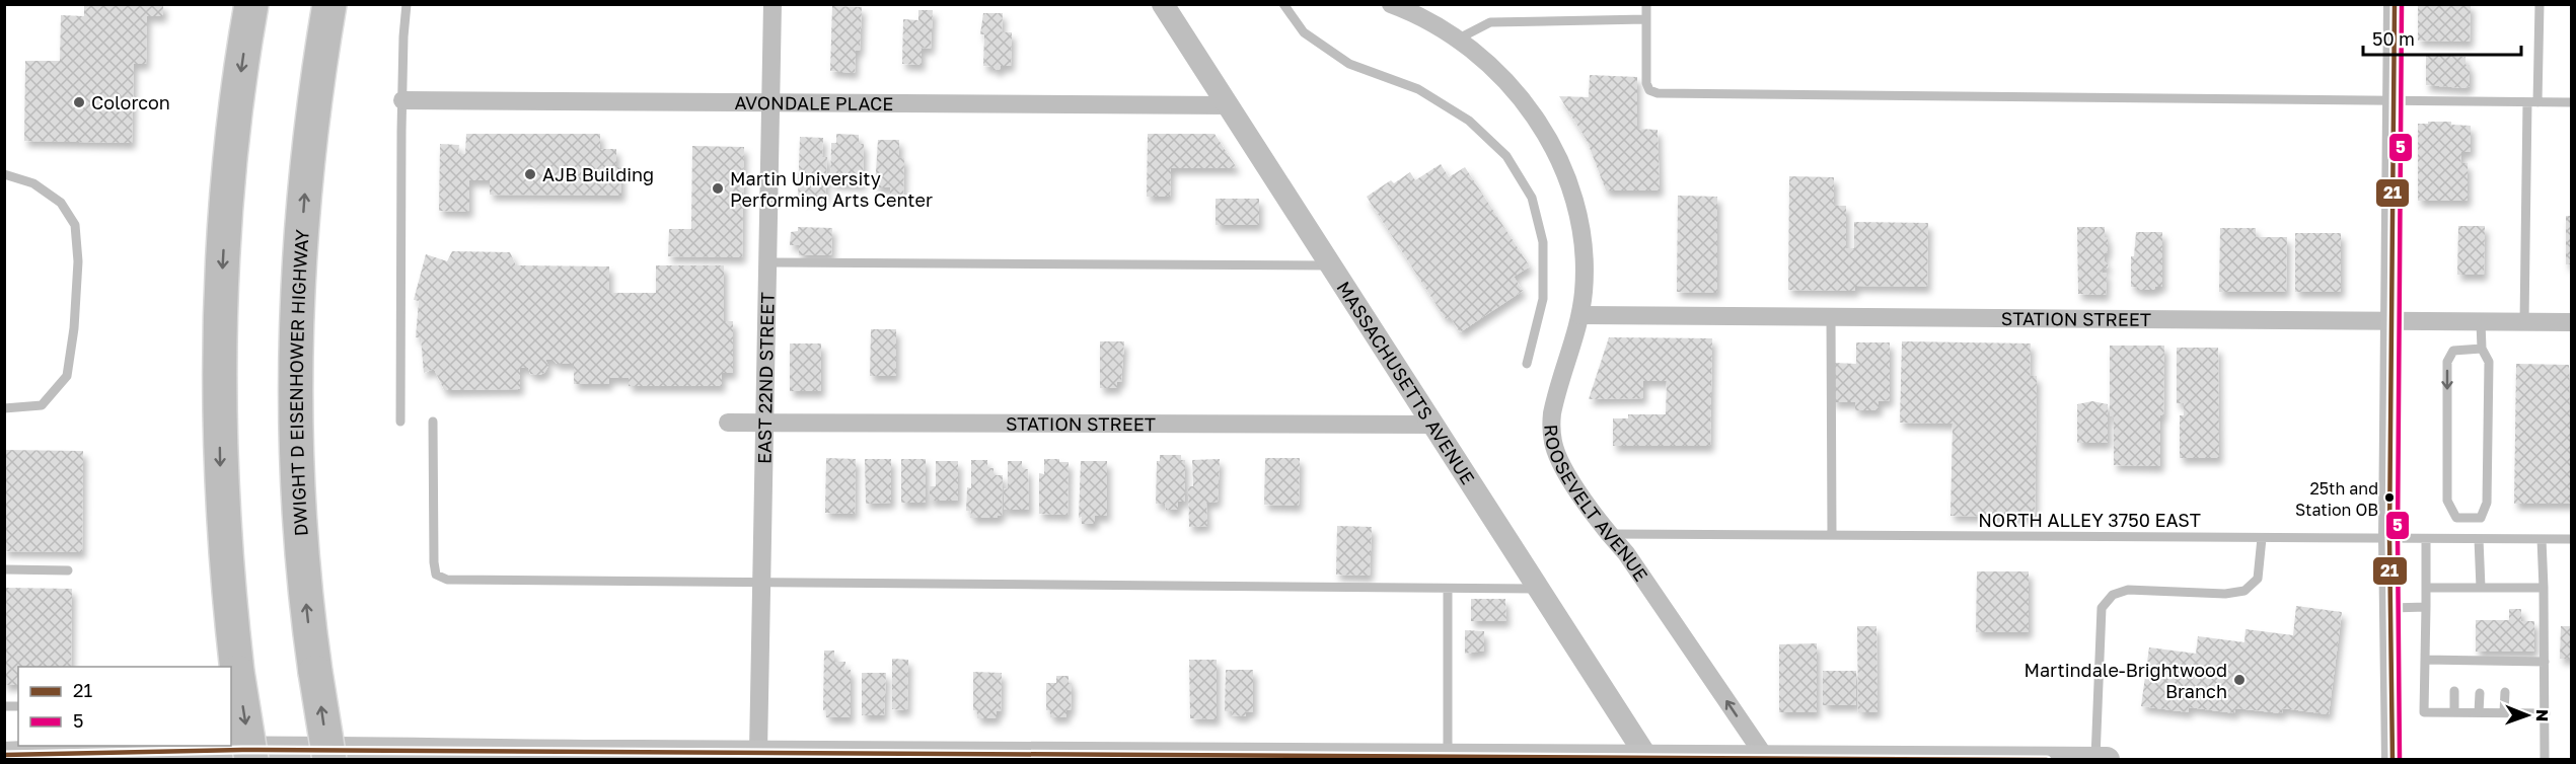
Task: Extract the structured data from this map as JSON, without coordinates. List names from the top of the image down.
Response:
{
  "streets": {
    "highway": ["DWIGHT D EISENHOWER HIGHWAY"],
    "street": [
      "AVONDALE PLACE",
      "STATION STREET",
      "EAST 22ND STREET",
      "MASSACHUSETTS AVENUE",
      "ROOSEVELT AVENUE"
    ],
    "lane": ["NORTH ALLEY 3750 EAST"]
  },
  "crossings": [
    ["AVONDALE PLACE", "EAST 22ND STREET"],
    ["AVONDALE PLACE", "MASSACHUSETTS AVENUE"],
    ["STATION STREET", "EAST 22ND STREET"],
    ["STATION STREET", "MASSACHUSETTS AVENUE"],
    ["STATION STREET", "ROOSEVELT AVENUE"],
    ["ROOSEVELT AVENUE", "NORTH ALLEY 3750 EAST"]
  ],
  "places": [
    "Colorcon",
    "AJB Building",
    "Martin University Performing Arts Center",
    "25th and Station OB",
    "Martindale-Brightwood Branch"
  ],
  "lines": ["transit line 21", "transit line 5"],
  "legend": ["21", "5"],
  "scale_bar": "50 m",
  "north": "right"
}
